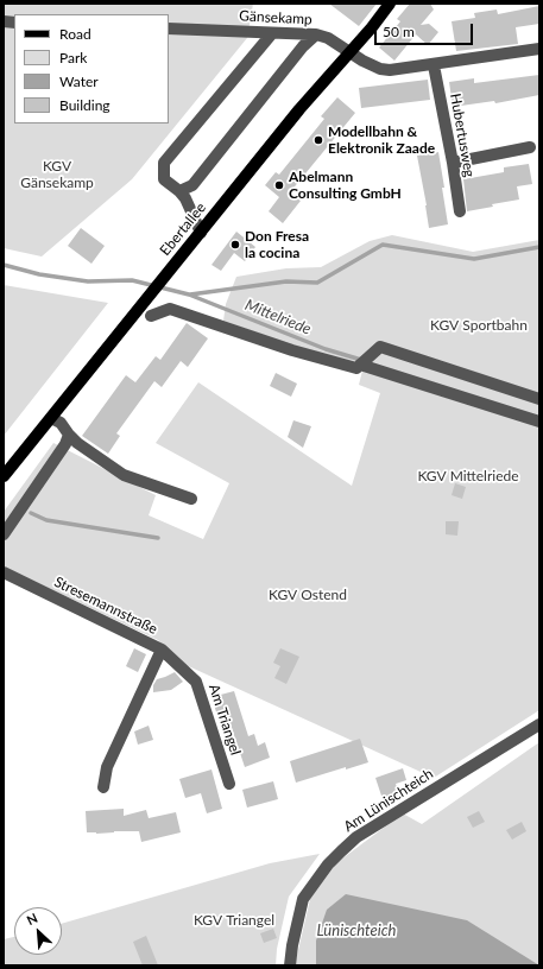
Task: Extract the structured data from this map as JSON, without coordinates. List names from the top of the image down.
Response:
{
  "streets": {
    "main road": ["Ebertallee"],
    "street": [
      "Gänsekamp",
      "Hubertusweg",
      "Stresemannstraße",
      "Am Triangel",
      "Am Lünischteich"
    ]
  },
  "crossings": [
    ["Gänsekamp", "Hubertusweg"],
    ["Gänsekamp", "Ebertallee"],
    ["Stresemannstraße", "Am Triangel"]
  ],
  "water": ["Mittelriede", "Lünischteich"],
  "parks": [
    "KGV Gänsekamp",
    "KGV Sportbahn",
    "KGV Mittelriede",
    "KGV Ostend",
    "KGV Triangel"
  ],
  "places": ["Modellbahn & Elektronik Zaade", "Abelmann Consulting GmbH", "Don Fresa la cocina"],
  "legend": [
    "Road",
    "Park",
    "Water",
    "Building"
  ],
  "scale_bar": "50 m",
  "north": "top left"
}
